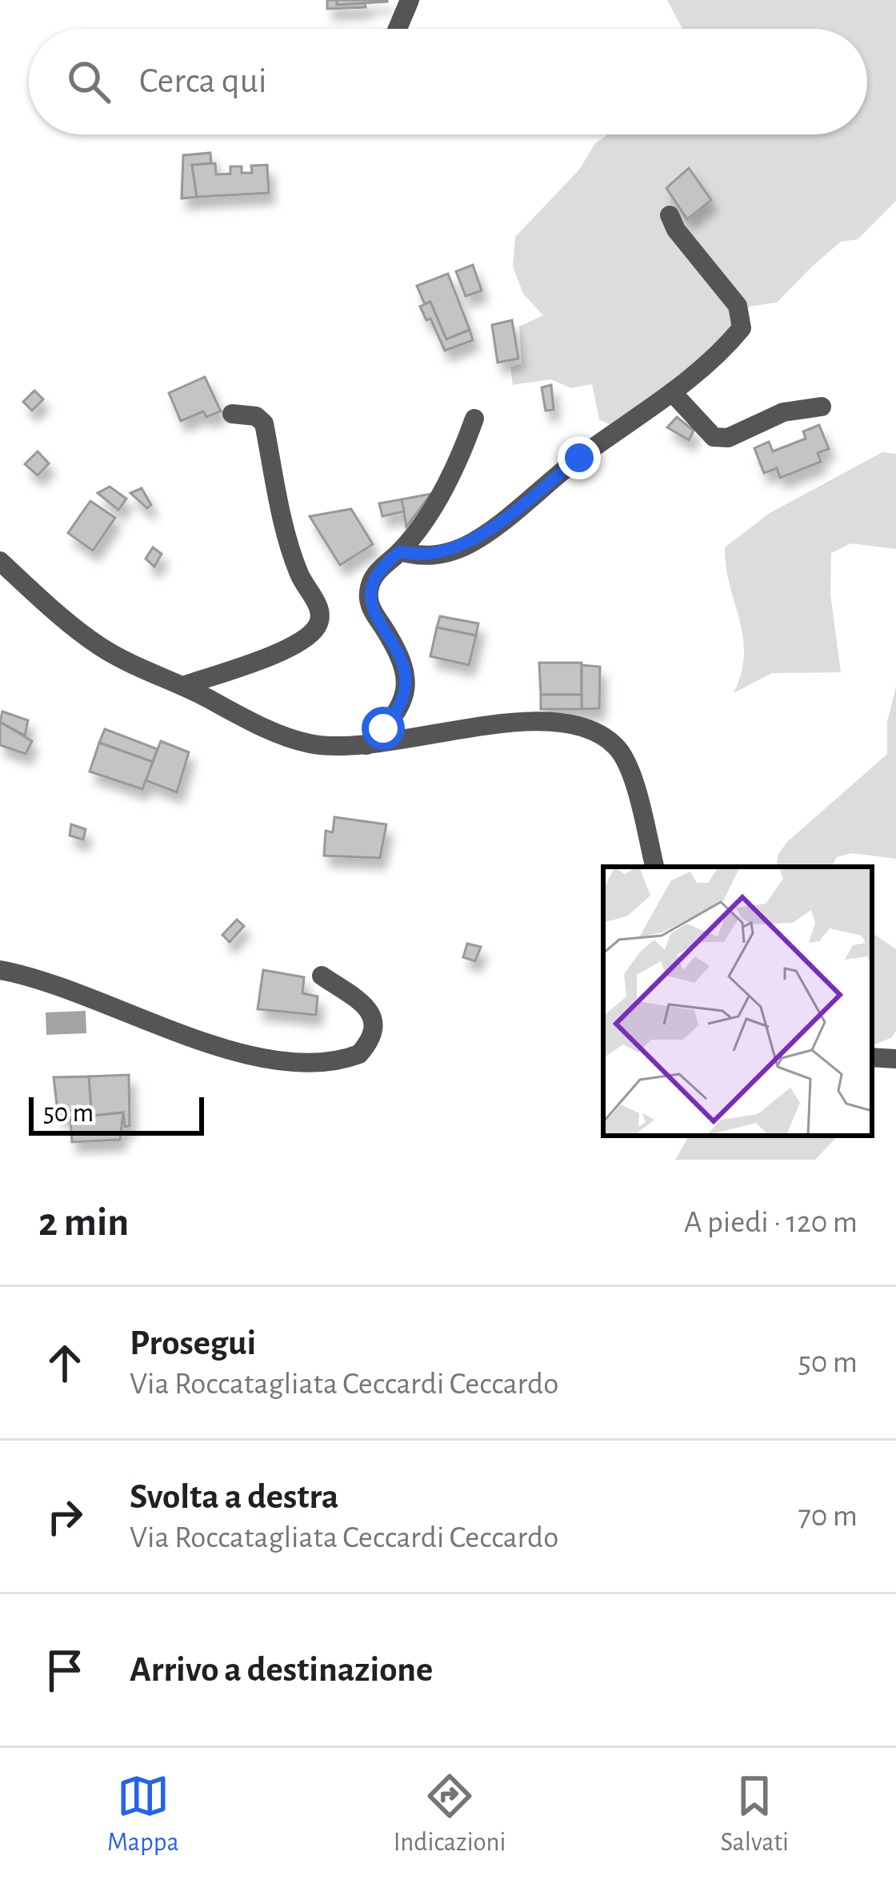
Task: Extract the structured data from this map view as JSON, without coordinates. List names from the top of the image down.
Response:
{
  "scale_bar": "50 m",
  "page": {
    "search": "Cerca qui",
    "scale": "50 m",
    "heading": ["2 min", "A piedi · 120 m"],
    "list": [
      ["Prosegui", "Via Roccatagliata Ceccardi Ceccardo", "50 m"],
      ["Svolta a destra", "Via Roccatagliata Ceccardi Ceccardo", "70 m"],
      "Arrivo a destinazione"
    ],
    "nav": ["Mappa", "Indicazioni", "Salvati"]
  }
}
